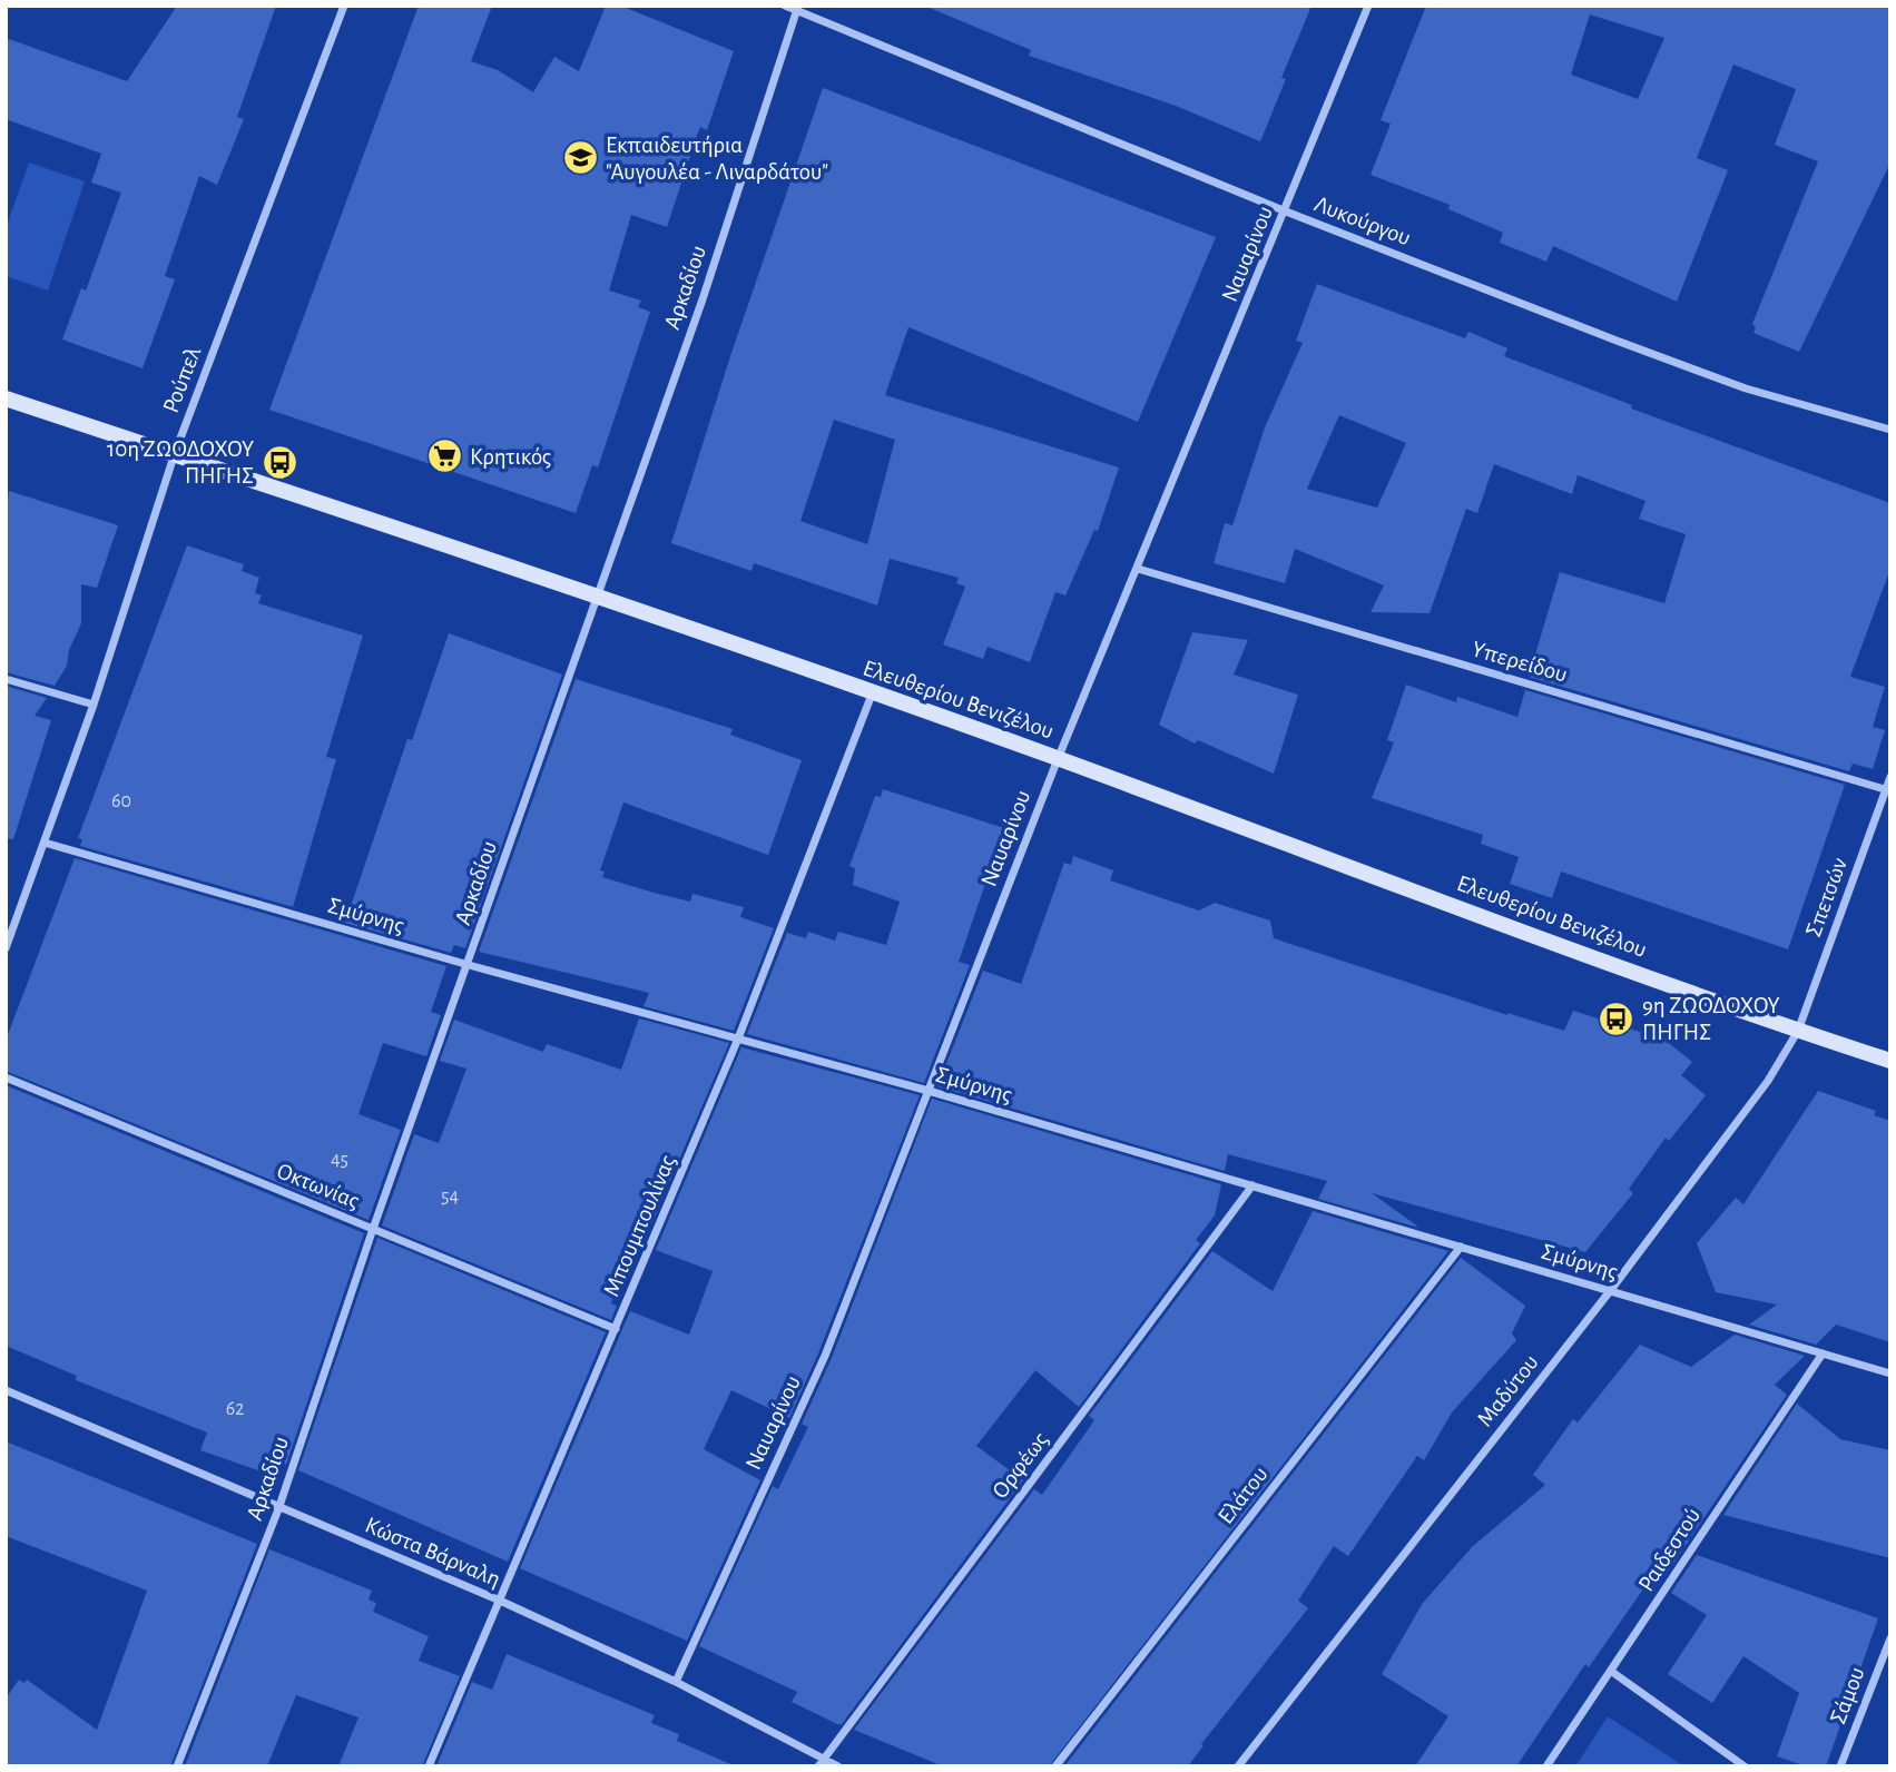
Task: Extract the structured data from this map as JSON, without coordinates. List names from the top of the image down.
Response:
{
  "streets": {
    "street": [
      "Λυκούργου",
      "Ναυαρίνου",
      "Αρκαδίου",
      "Ρούπελ",
      "Υπερείδου",
      "Ελευθερίου Βενιζέλου",
      "Σπετσών",
      "Σμύρνης",
      "Οκτωνίας",
      "Μπουμπουλίνας",
      "Μαδύτου",
      "Ορφέως",
      "Ελάτου",
      "Ραιδεστού",
      "Κώστα Βάρναλη",
      "Σάμου"
    ]
  },
  "crossings": [
    ["Λυκούργου", "Ναυαρίνου"],
    ["Λυκούργου", "Αρκαδίου"],
    ["Ναυαρίνου", "Υπερείδου"],
    ["Ναυαρίνου", "Ελευθερίου Βενιζέλου"],
    ["Ναυαρίνου", "Σμύρνης"],
    ["Ναυαρίνου", "Κώστα Βάρναλη"],
    ["Αρκαδίου", "Ελευθερίου Βενιζέλου"],
    ["Αρκαδίου", "Σμύρνης"],
    ["Αρκαδίου", "Οκτωνίας"],
    ["Αρκαδίου", "Κώστα Βάρναλη"],
    ["Ρούπελ", "Ελευθερίου Βενιζέλου"],
    ["Ρούπελ", "Σμύρνης"],
    ["Υπερείδου", "Σπετσών"],
    ["Ελευθερίου Βενιζέλου", "Σπετσών"],
    ["Ελευθερίου Βενιζέλου", "Μπουμπουλίνας"],
    ["Ελευθερίου Βενιζέλου", "Μαδύτου"],
    ["Σπετσών", "Μαδύτου"],
    ["Σμύρνης", "Μπουμπουλίνας"],
    ["Σμύρνης", "Μαδύτου"],
    ["Σμύρνης", "Ορφέως"],
    ["Σμύρνης", "Ελάτου"],
    ["Σμύρνης", "Ραιδεστού"],
    ["Οκτωνίας", "Μπουμπουλίνας"],
    ["Μπουμπουλίνας", "Κώστα Βάρναλη"],
    ["Ορφέως", "Κώστα Βάρναλη"]
  ],
  "places": {
    "school or university": ["Εκπαιδευτήρια \"Αυγουλέα - Λιναρδάτου\""],
    "supermarket": ["Κρητικός"],
    "bus stop": ["10η ΖΩΟΔΟΧΟΥ ΠΗΓΗΣ", "9η ΖΩΟΔΟΧΟΥ ΠΗΓΗΣ"]
  },
  "house_numbers": [
    "60",
    "45",
    "54",
    "62"
  ]
}
